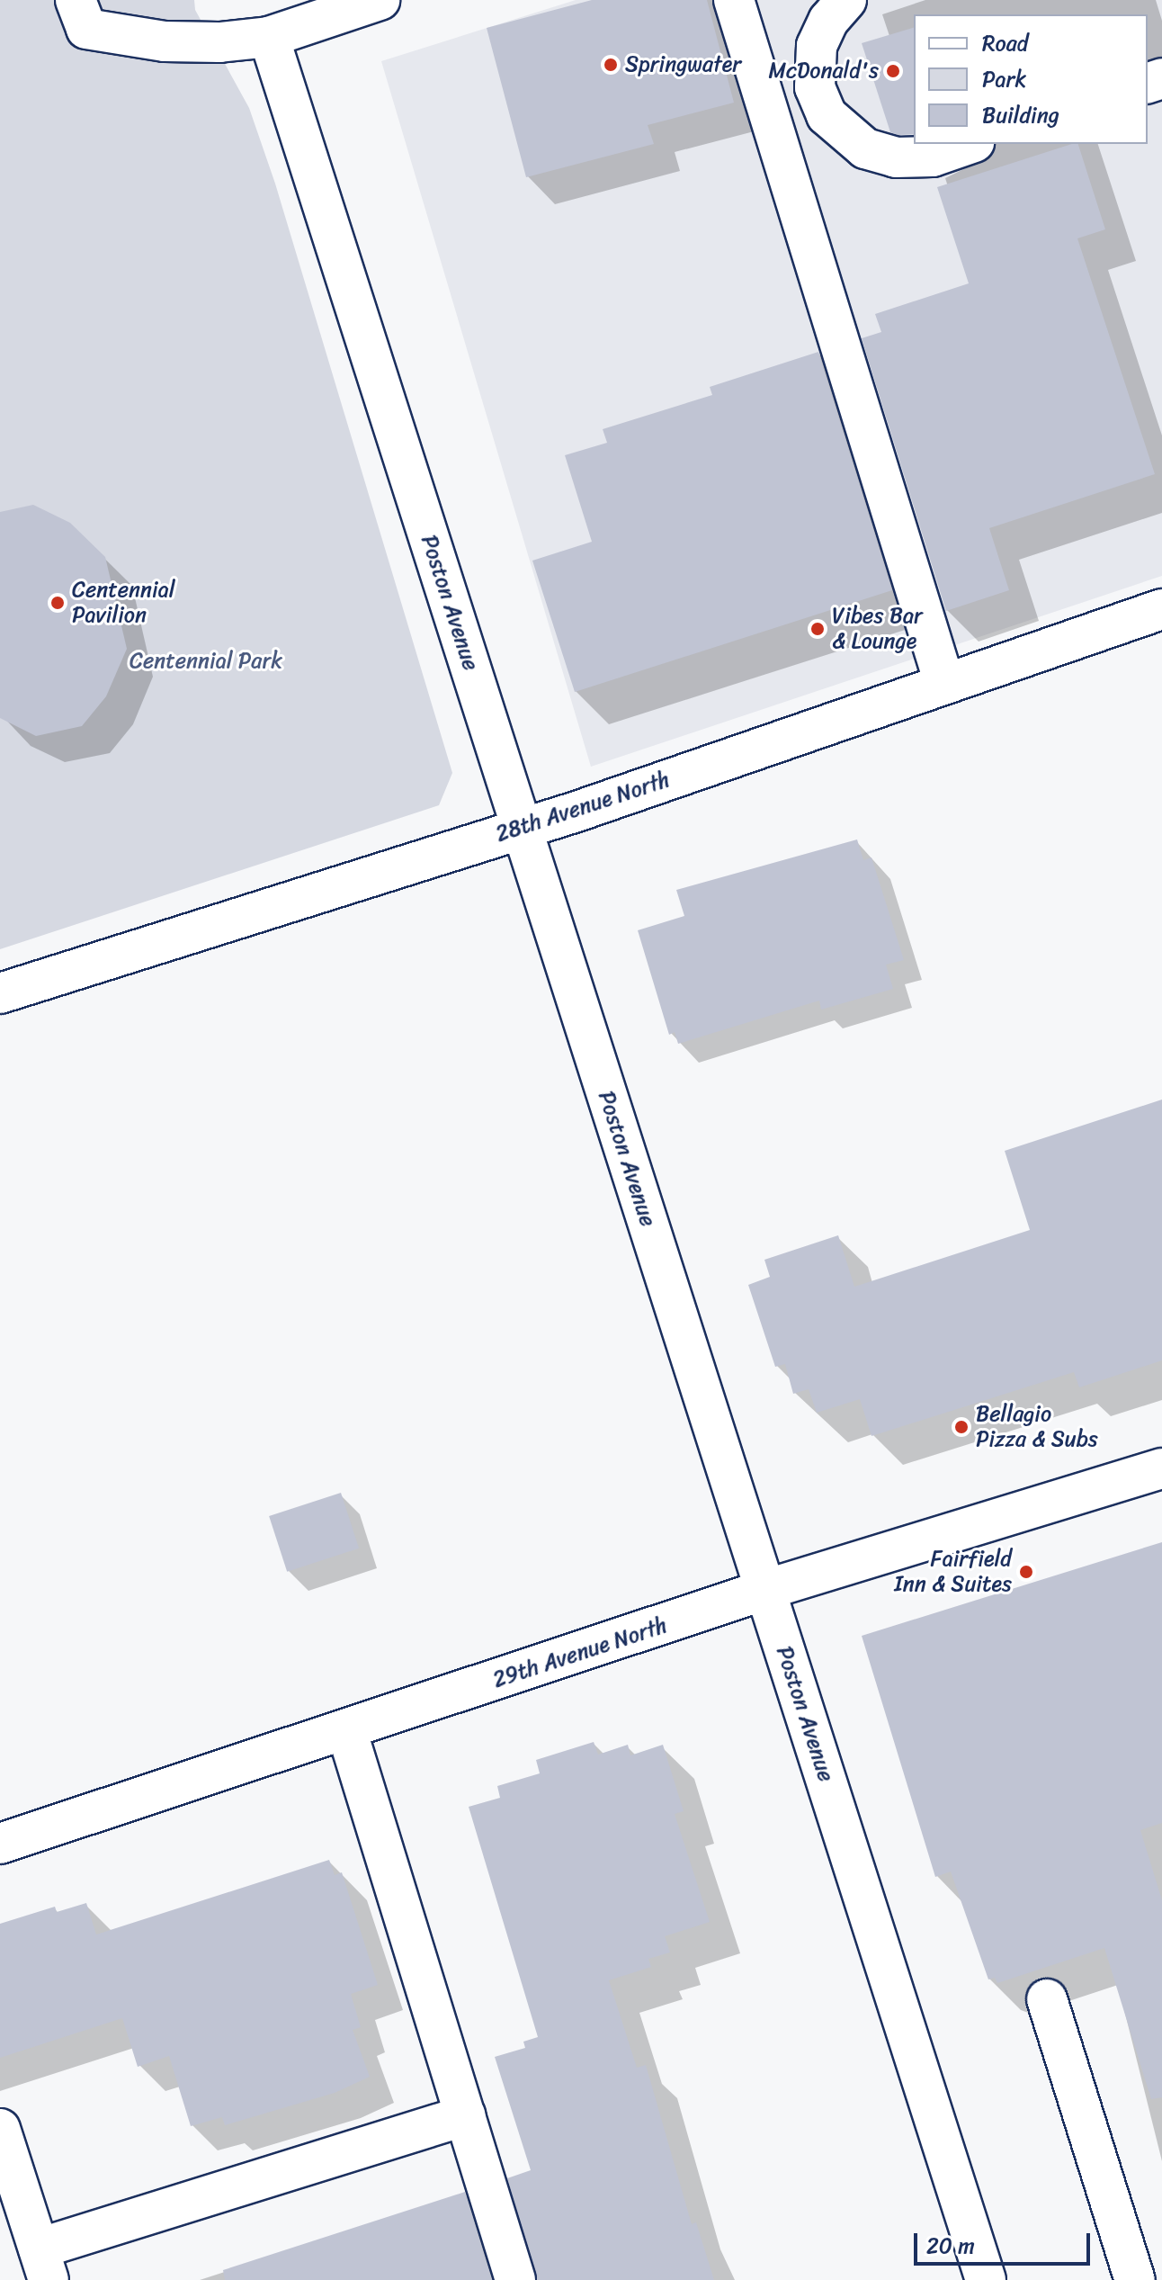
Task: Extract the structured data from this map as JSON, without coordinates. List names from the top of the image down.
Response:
{
  "streets": {
    "street": ["Poston Avenue", "28th Avenue North", "29th Avenue North"]
  },
  "crossings": [
    ["Poston Avenue", "28th Avenue North"],
    ["Poston Avenue", "29th Avenue North"]
  ],
  "parks": ["Centennial Park"],
  "places": [
    "Springwater",
    "McDonald's",
    "Centennial Pavilion",
    "Vibes Bar & Lounge",
    "Bellagio Pizza & Subs",
    "Fairfield Inn & Suites"
  ],
  "legend": ["Road", "Park", "Building"],
  "scale_bar": "20 m"
}
